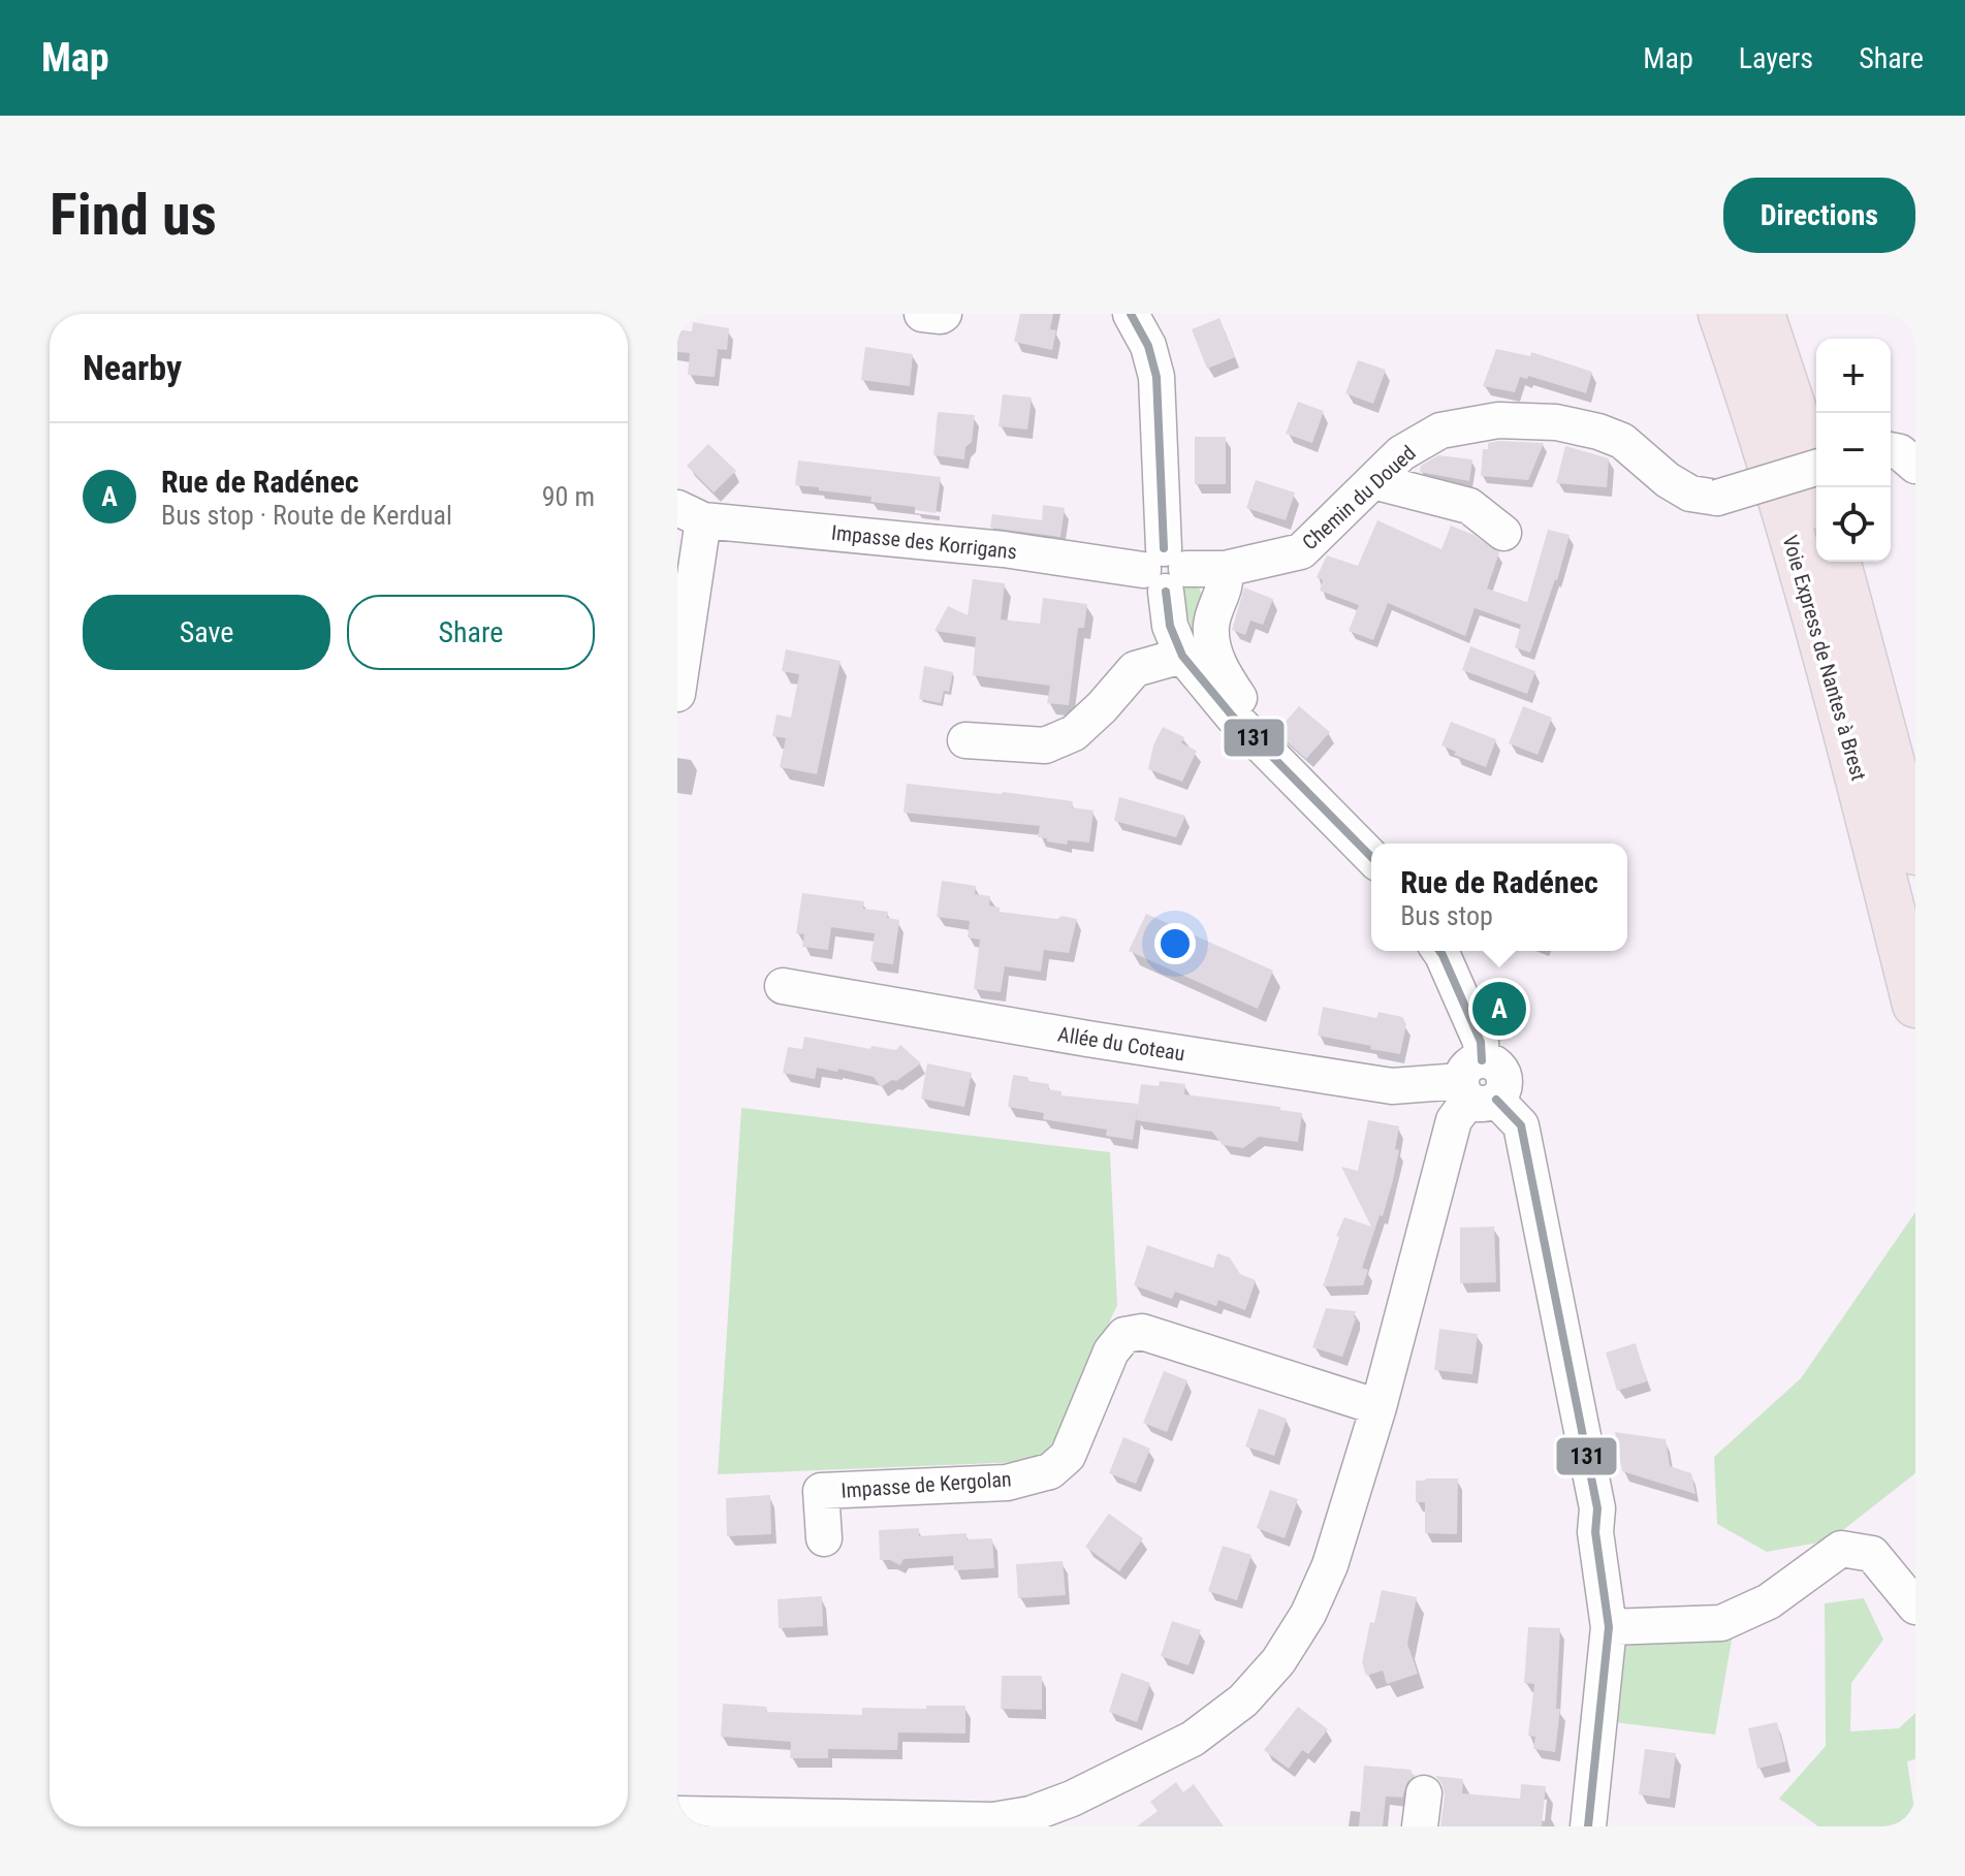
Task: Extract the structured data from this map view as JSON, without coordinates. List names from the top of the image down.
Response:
{
  "streets": {
    "highway": ["Voie Express de Nantes à Brest"],
    "street": [
      "Chemin du Doued",
      "Impasse des Korrigans",
      "Allée du Coteau",
      "Impasse de Kergolan"
    ]
  },
  "crossings": [
    ["Chemin du Doued", "Impasse des Korrigans"]
  ],
  "lines": ["transit line 131"],
  "page": {
    "header": "Map",
    "nav": ["Map", "Layers", "Share"],
    "buttons": [
      "Directions",
      ["Save", "Share"]
    ],
    "title": "Find us",
    "heading": "Nearby",
    "map_buttons": ["+", "−"],
    "list": [
      {
        "mark": "A",
        "name": "Rue de Radénec",
        "note": "Bus stop · Route de Kerdual",
        "value": "90 m"
      }
    ],
    "popup": ["Rue de Radénec", "Bus stop"],
    "pins": "A"
  }
}
